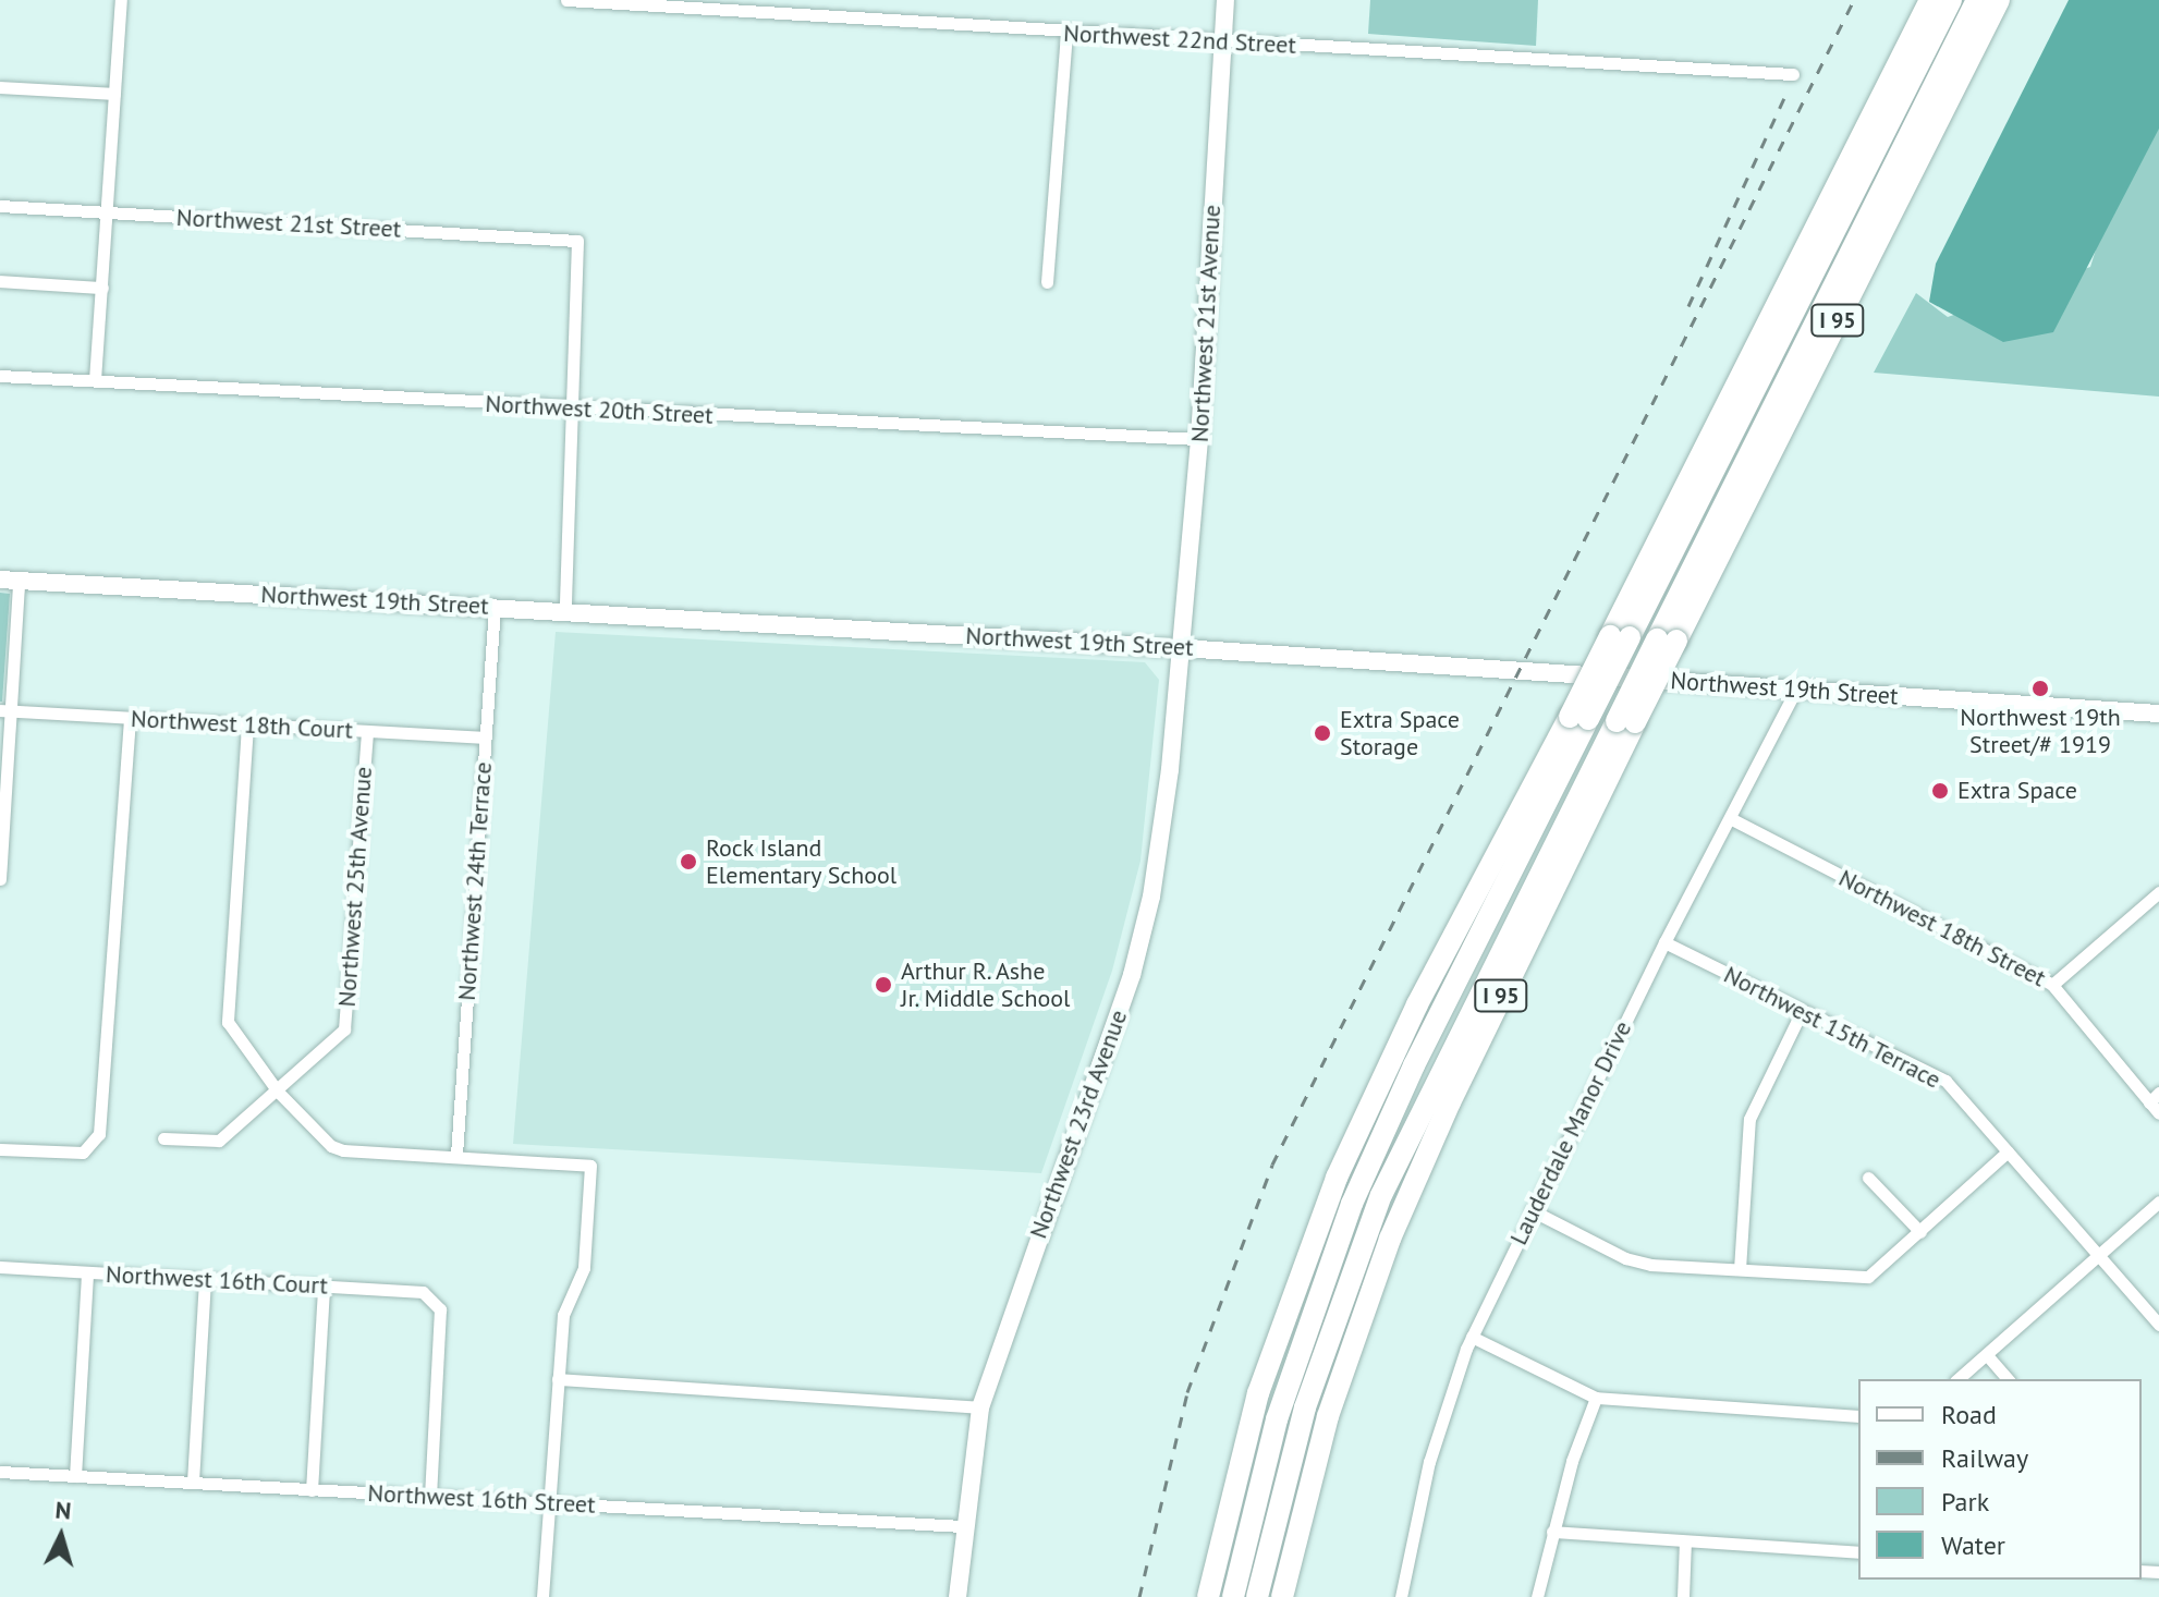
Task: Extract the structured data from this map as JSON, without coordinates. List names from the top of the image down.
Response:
{
  "streets": {
    "highway": ["I 95"],
    "street": [
      "Northwest 22nd Street",
      "Northwest 21st Street",
      "Northwest 21st Avenue",
      "Northwest 20th Street",
      "Northwest 19th Street",
      "Northwest 18th Court",
      "Northwest 24th Terrace",
      "Northwest 25th Avenue",
      "Northwest 18th Street",
      "Northwest 15th Terrace",
      "Northwest 23rd Avenue",
      "Lauderdale Manor Drive",
      "Northwest 16th Court",
      "Northwest 16th Street"
    ]
  },
  "crossings": [
    ["Northwest 22nd Street", "Northwest 21st Avenue"],
    ["Northwest 21st Street", "Northwest 20th Street"],
    ["Northwest 21st Avenue", "Northwest 20th Street"],
    ["Northwest 21st Avenue", "Northwest 19th Street"],
    ["Northwest 21st Avenue", "Northwest 23rd Avenue"],
    ["Northwest 19th Street", "Northwest 24th Terrace"],
    ["Northwest 19th Street", "Northwest 23rd Avenue"],
    ["Northwest 19th Street", "Lauderdale Manor Drive"],
    ["Northwest 18th Court", "Northwest 24th Terrace"],
    ["Northwest 18th Court", "Northwest 25th Avenue"],
    ["Northwest 18th Street", "Lauderdale Manor Drive"],
    ["Northwest 15th Terrace", "Lauderdale Manor Drive"],
    ["Northwest 23rd Avenue", "Northwest 16th Street"],
    ["Northwest 16th Court", "Northwest 16th Street"]
  ],
  "places": [
    "Northwest 19th Street/# 1919",
    "Extra Space Storage",
    "Extra Space",
    "Rock Island Elementary School",
    "Arthur R. Ashe Jr. Middle School"
  ],
  "legend": [
    "Road",
    "Railway",
    "Park",
    "Water"
  ],
  "north": "top"
}
